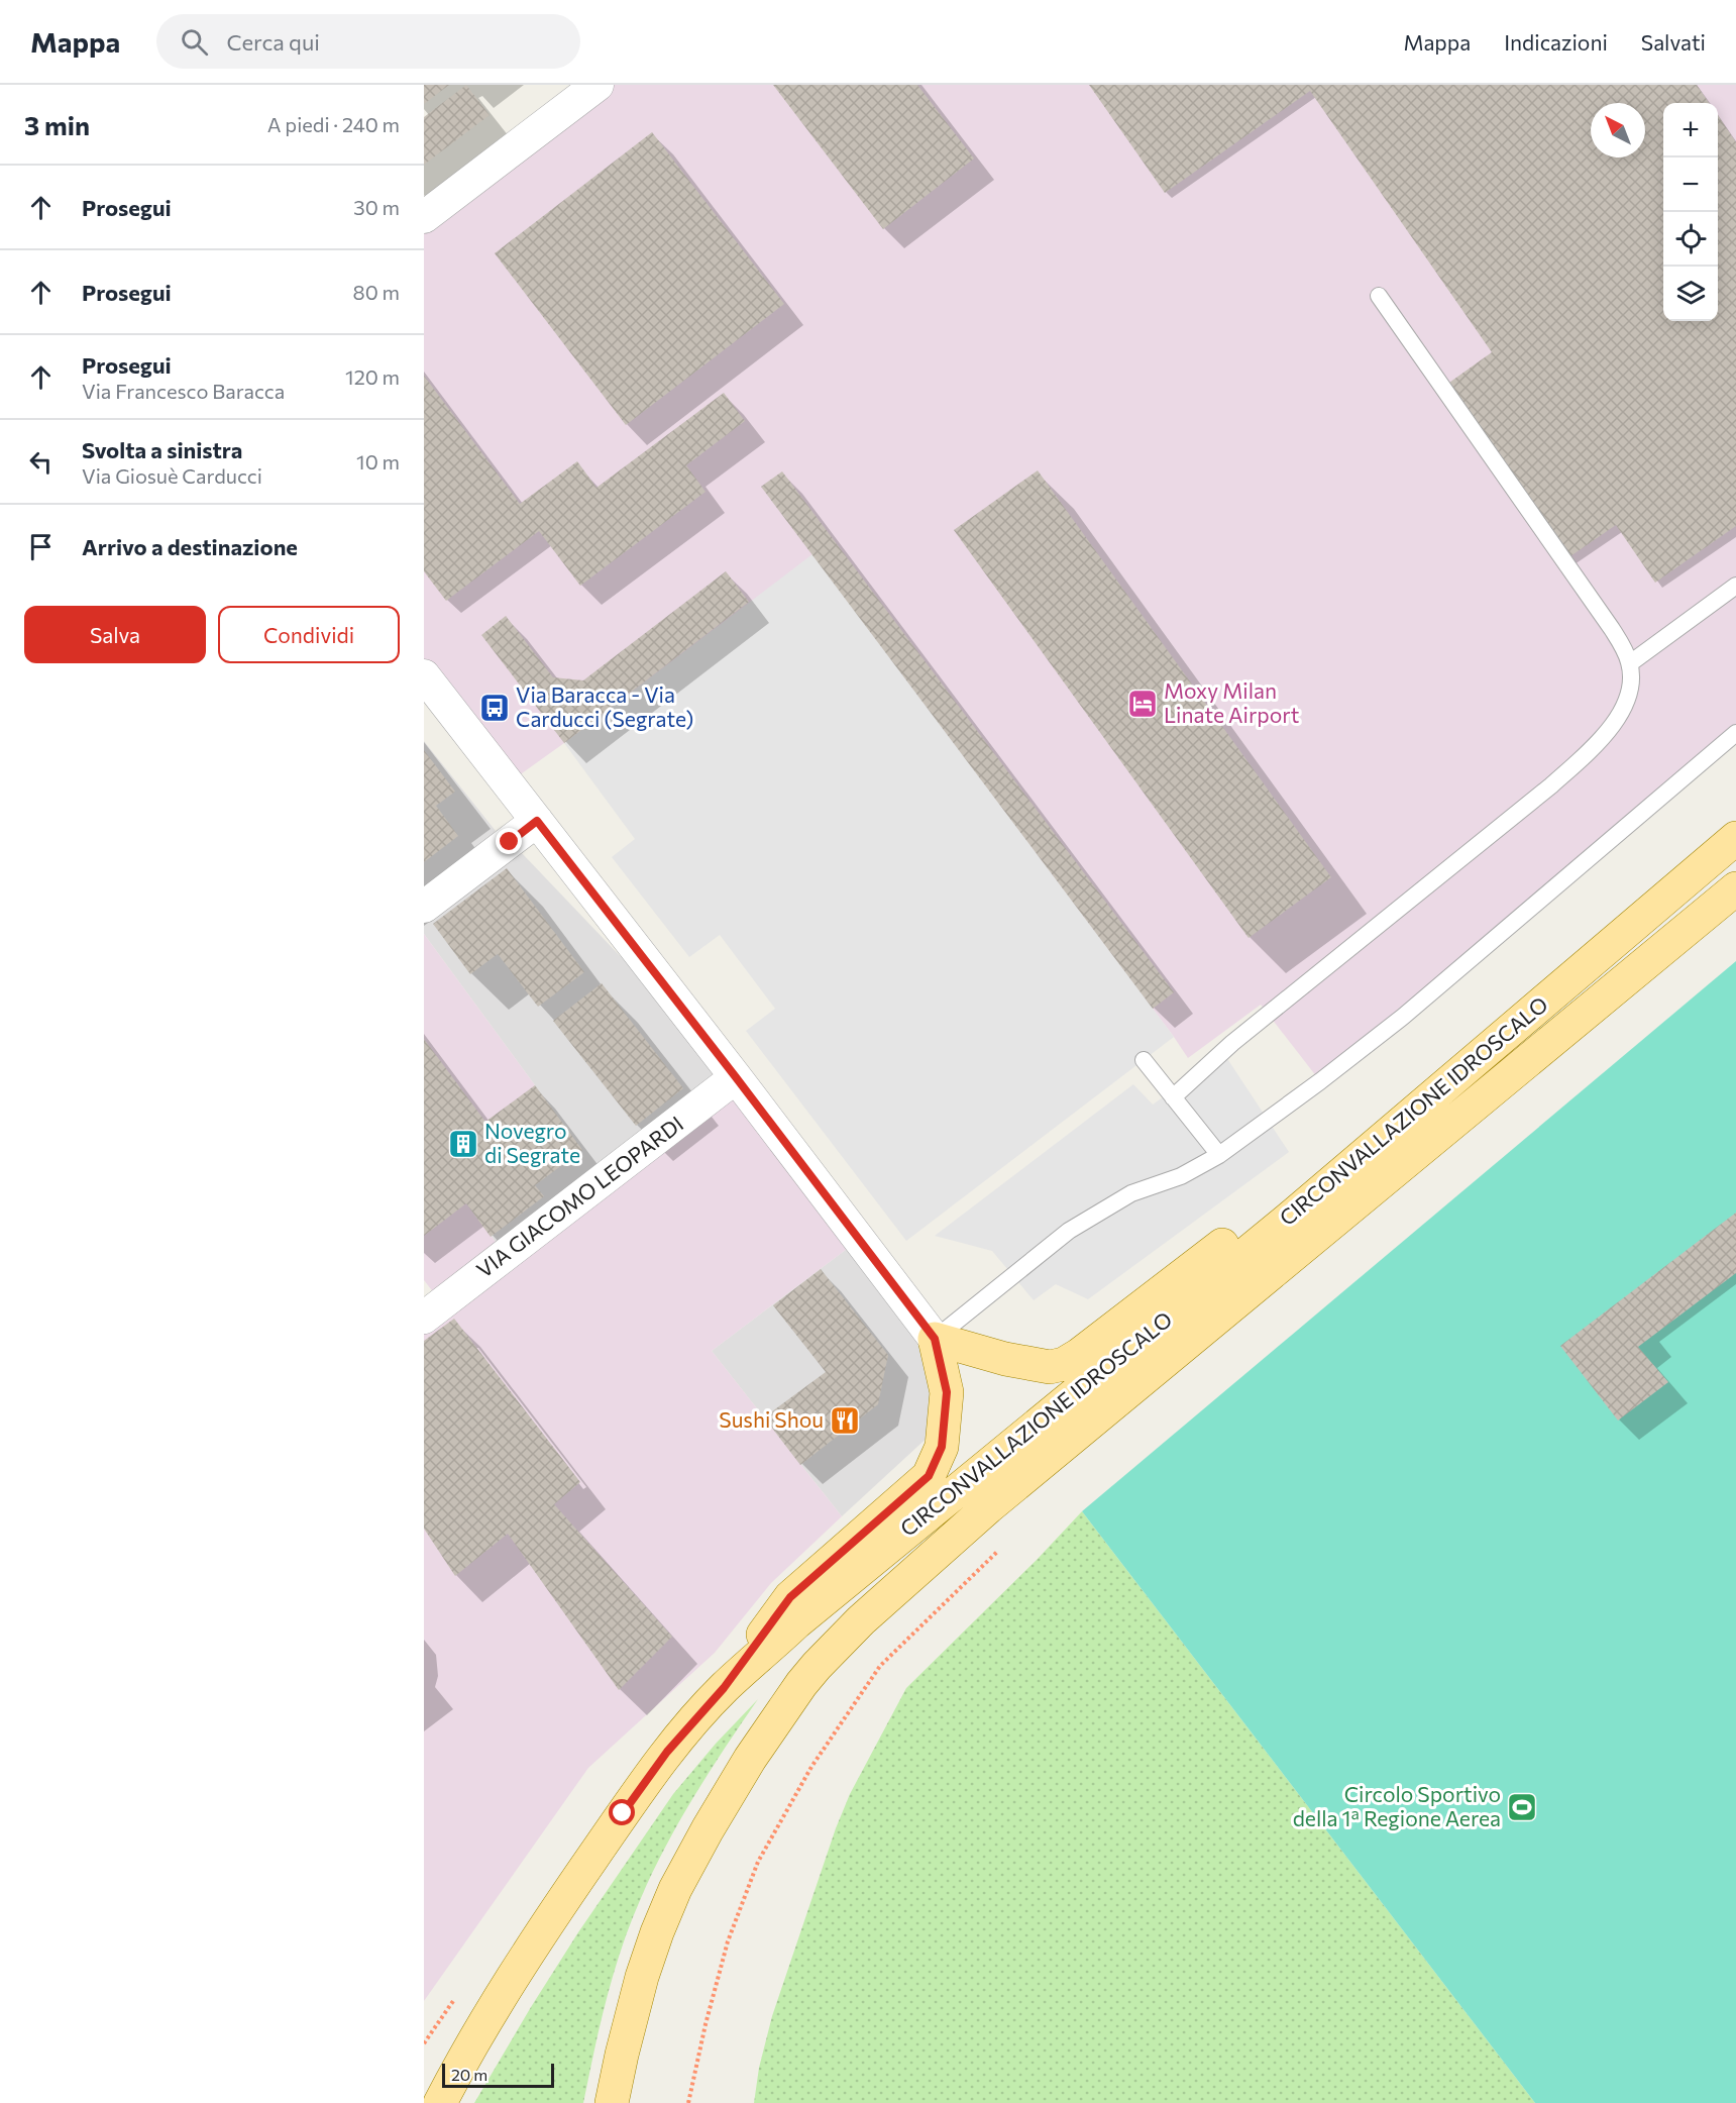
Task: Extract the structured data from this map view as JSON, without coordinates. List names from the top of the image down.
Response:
{
  "streets": {
    "main road": ["CIRCONVALLAZIONE IDROSCALO"],
    "street": ["VIA GIACOMO LEOPARDI"]
  },
  "places": {
    "hotel": ["Moxy Milan Linate Airport"],
    "bus stop": ["Via Baracca - Via Carducci (Segrate)"],
    "building": ["Novegro di Segrate"],
    "restaurant": ["Sushi Shou"],
    "sports": ["Circolo Sportivo della 1ª Regione Aerea"]
  },
  "scale_bar": "20 m",
  "north": "top left",
  "page": {
    "header": "Mappa",
    "search": "Cerca qui",
    "nav": ["Mappa", "Indicazioni", "Salvati"],
    "heading": ["3 min", "A piedi · 240 m"],
    "map_buttons": ["+", "−"],
    "list": [
      ["Prosegui", "30 m"],
      ["Prosegui", "80 m"],
      ["Prosegui", "Via Francesco Baracca", "120 m"],
      ["Svolta a sinistra", "Via Giosuè Carducci", "10 m"],
      "Arrivo a destinazione"
    ],
    "buttons": ["Salva", "Condividi"],
    "scale": "20 m"
  }
}
